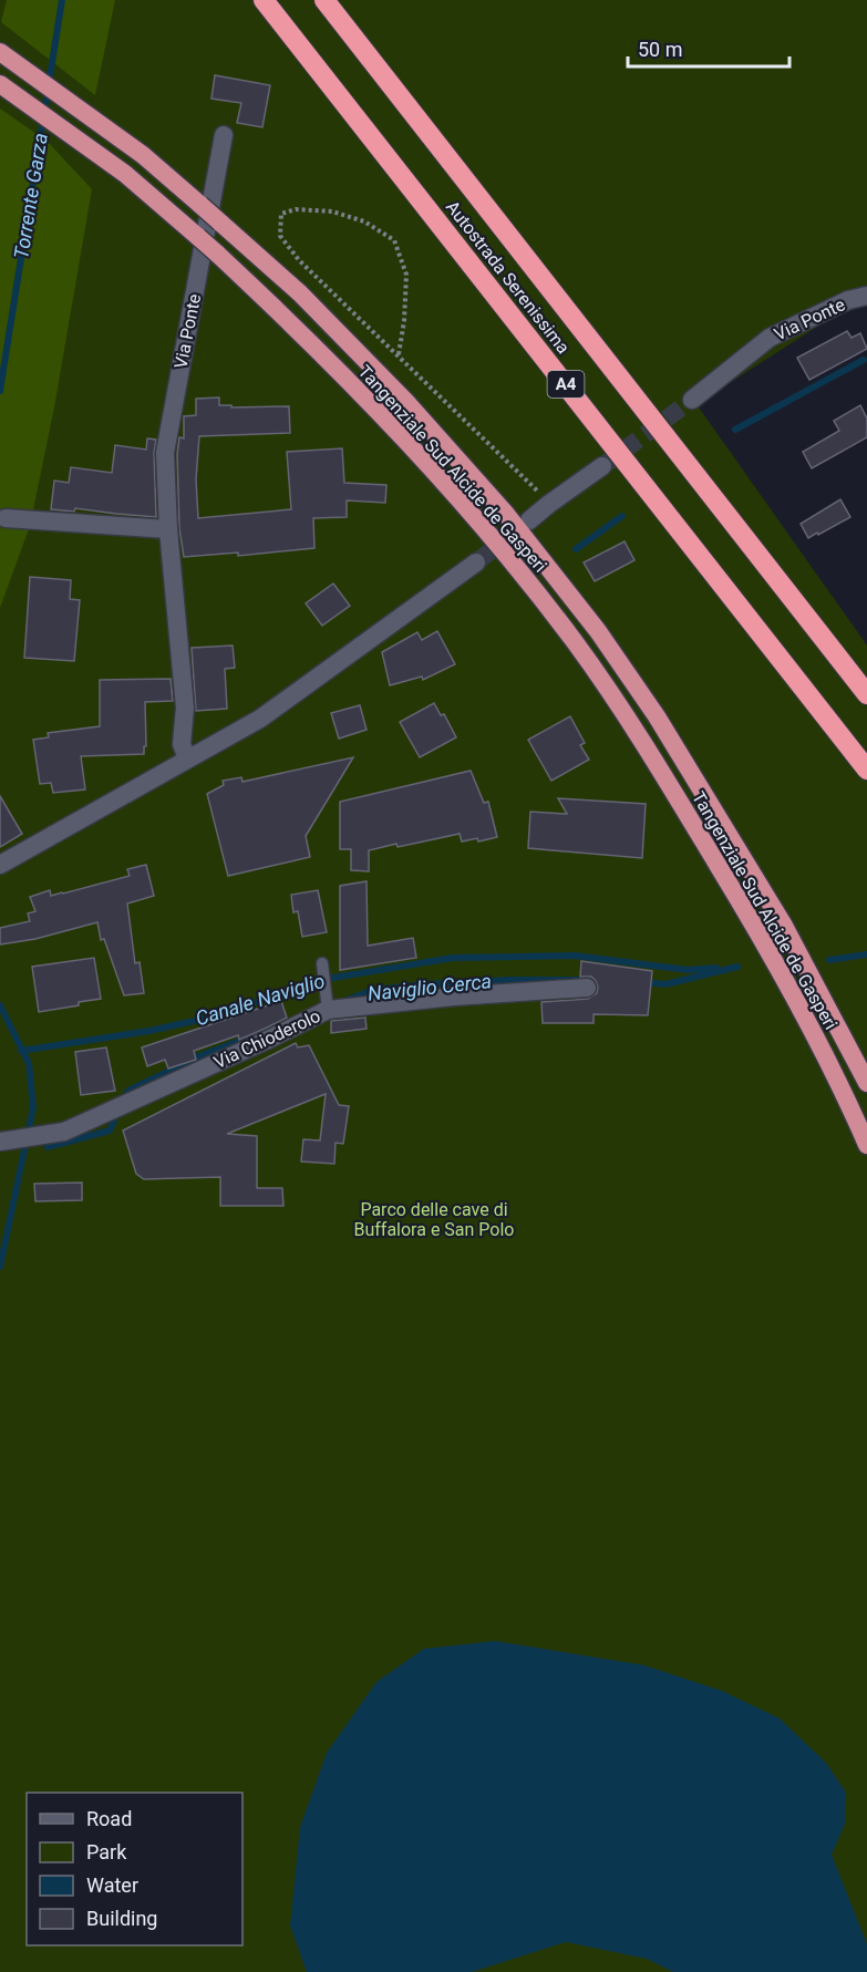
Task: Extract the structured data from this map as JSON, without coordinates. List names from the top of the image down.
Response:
{
  "streets": {
    "highway": ["Autostrada Serenissima", "A4", "Tangenziale Sud Alcide de Gasperi"],
    "street": ["Via Ponte", "Via Chioderolo"]
  },
  "water": ["Torrente Garza", "Naviglio Cerca", "Canale Naviglio"],
  "parks": ["Parco delle cave di Buffalora e San Polo"],
  "legend": [
    "Road",
    "Park",
    "Water",
    "Building"
  ],
  "scale_bar": "50 m"
}
